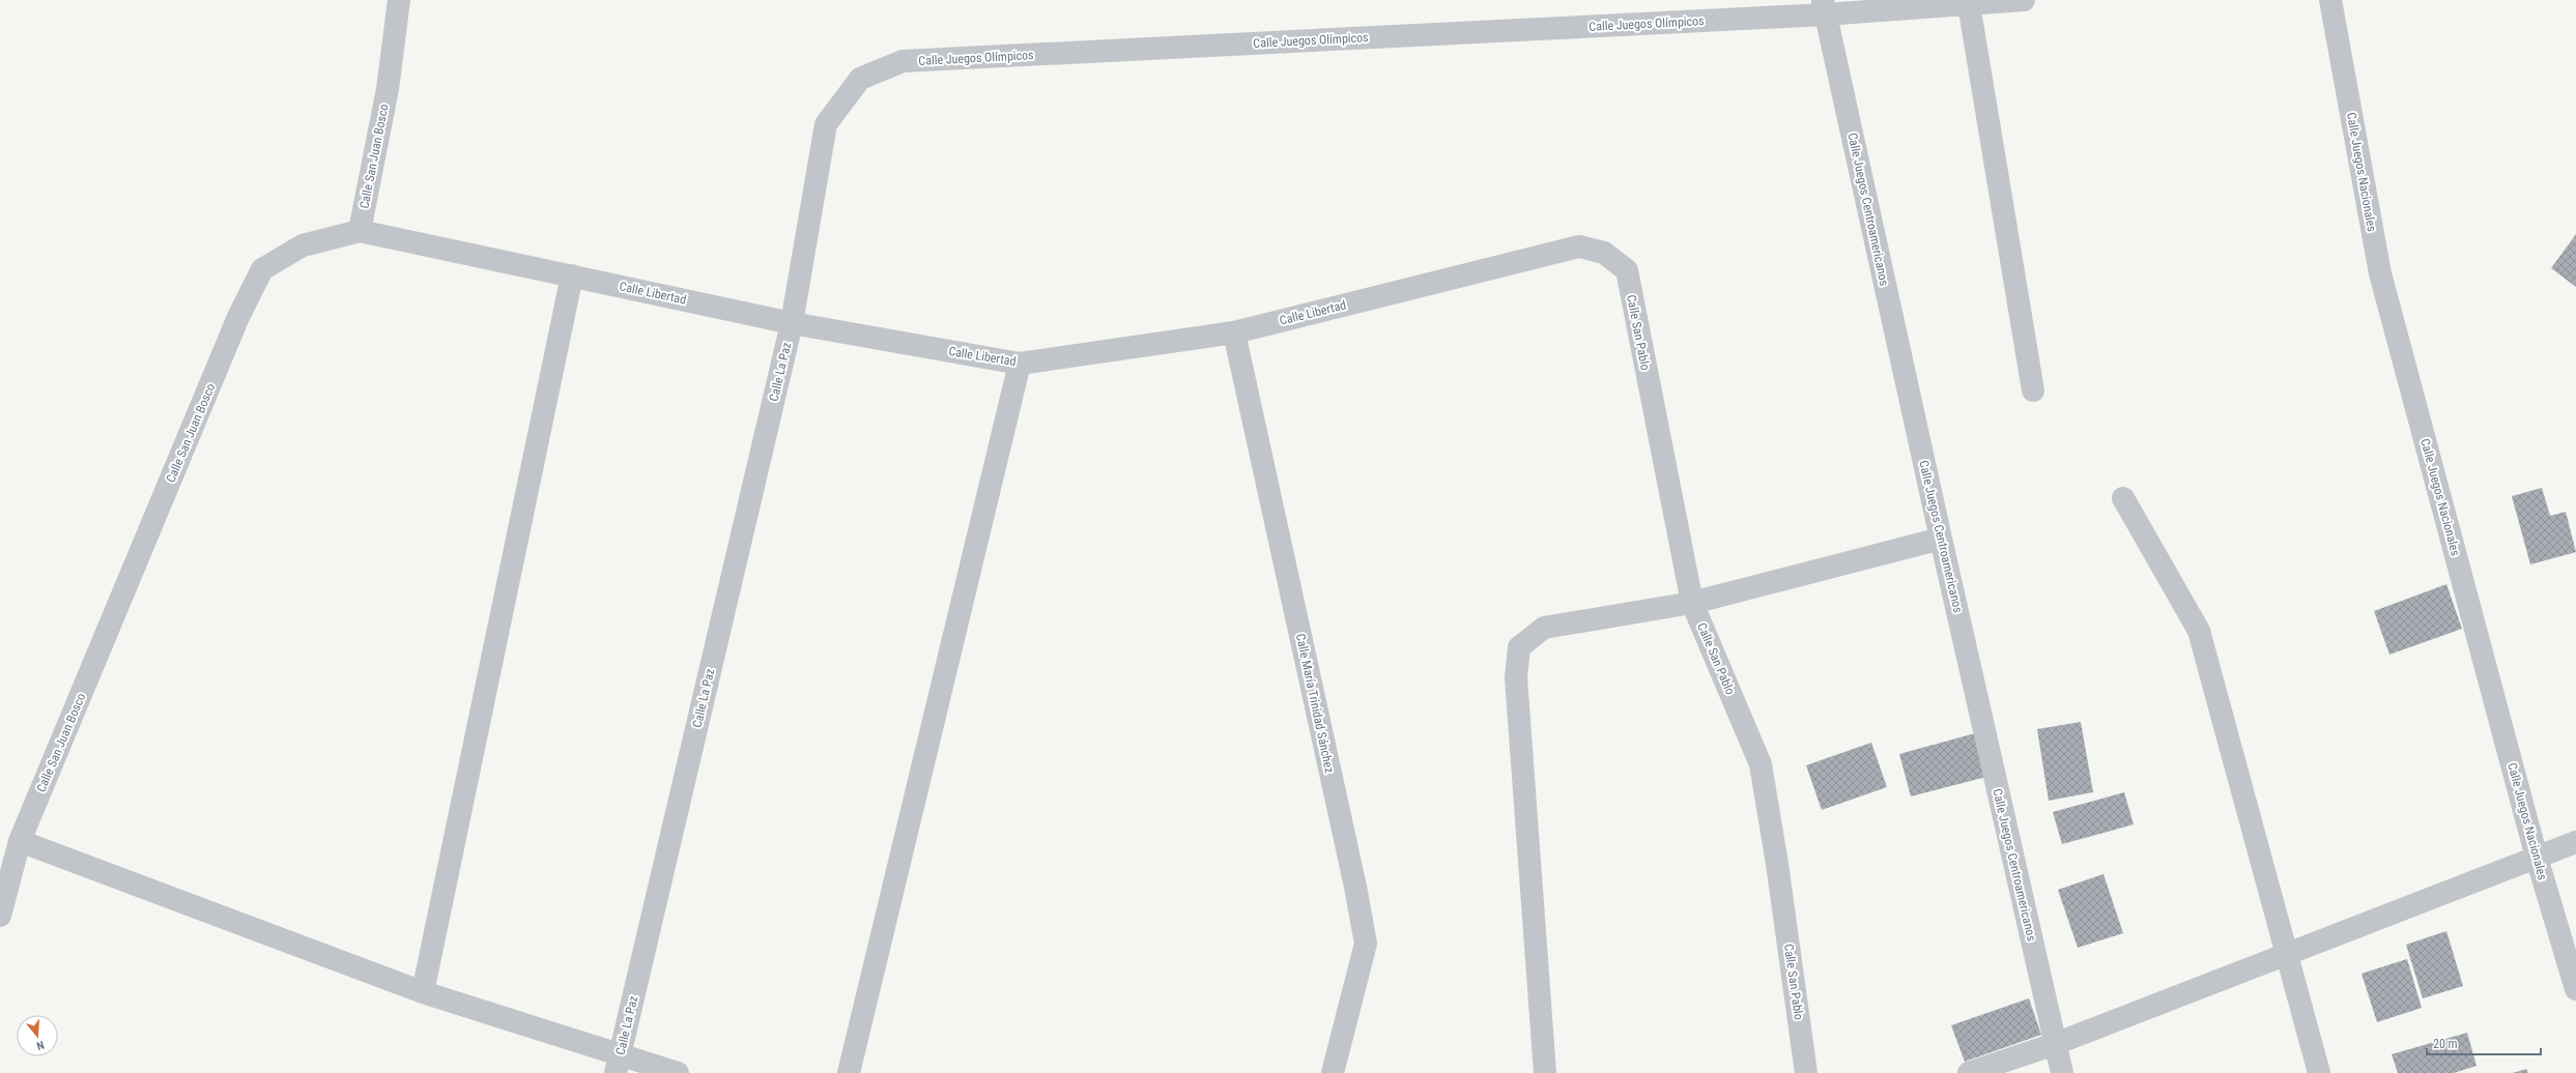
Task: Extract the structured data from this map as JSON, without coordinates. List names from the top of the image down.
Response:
{
  "streets": {
    "street": [
      "Calle Juegos Olímpicos",
      "Calle San Juan Bosco",
      "Calle Juegos Nacionales",
      "Calle Juegos Centroamericanos",
      "Calle Libertad",
      "Calle San Pablo",
      "Calle La Paz",
      "Calle María Trinidad Sánchez"
    ]
  },
  "crossings": [
    ["Calle Juegos Olímpicos", "Calle Juegos Centroamericanos"],
    ["Calle Juegos Olímpicos", "Calle Libertad"],
    ["Calle Juegos Olímpicos", "Calle La Paz"],
    ["Calle San Juan Bosco", "Calle Libertad"],
    ["Calle Libertad", "Calle San Pablo"],
    ["Calle Libertad", "Calle La Paz"],
    ["Calle Libertad", "Calle María Trinidad Sánchez"]
  ],
  "scale_bar": "20 m",
  "north": "bottom"
}
